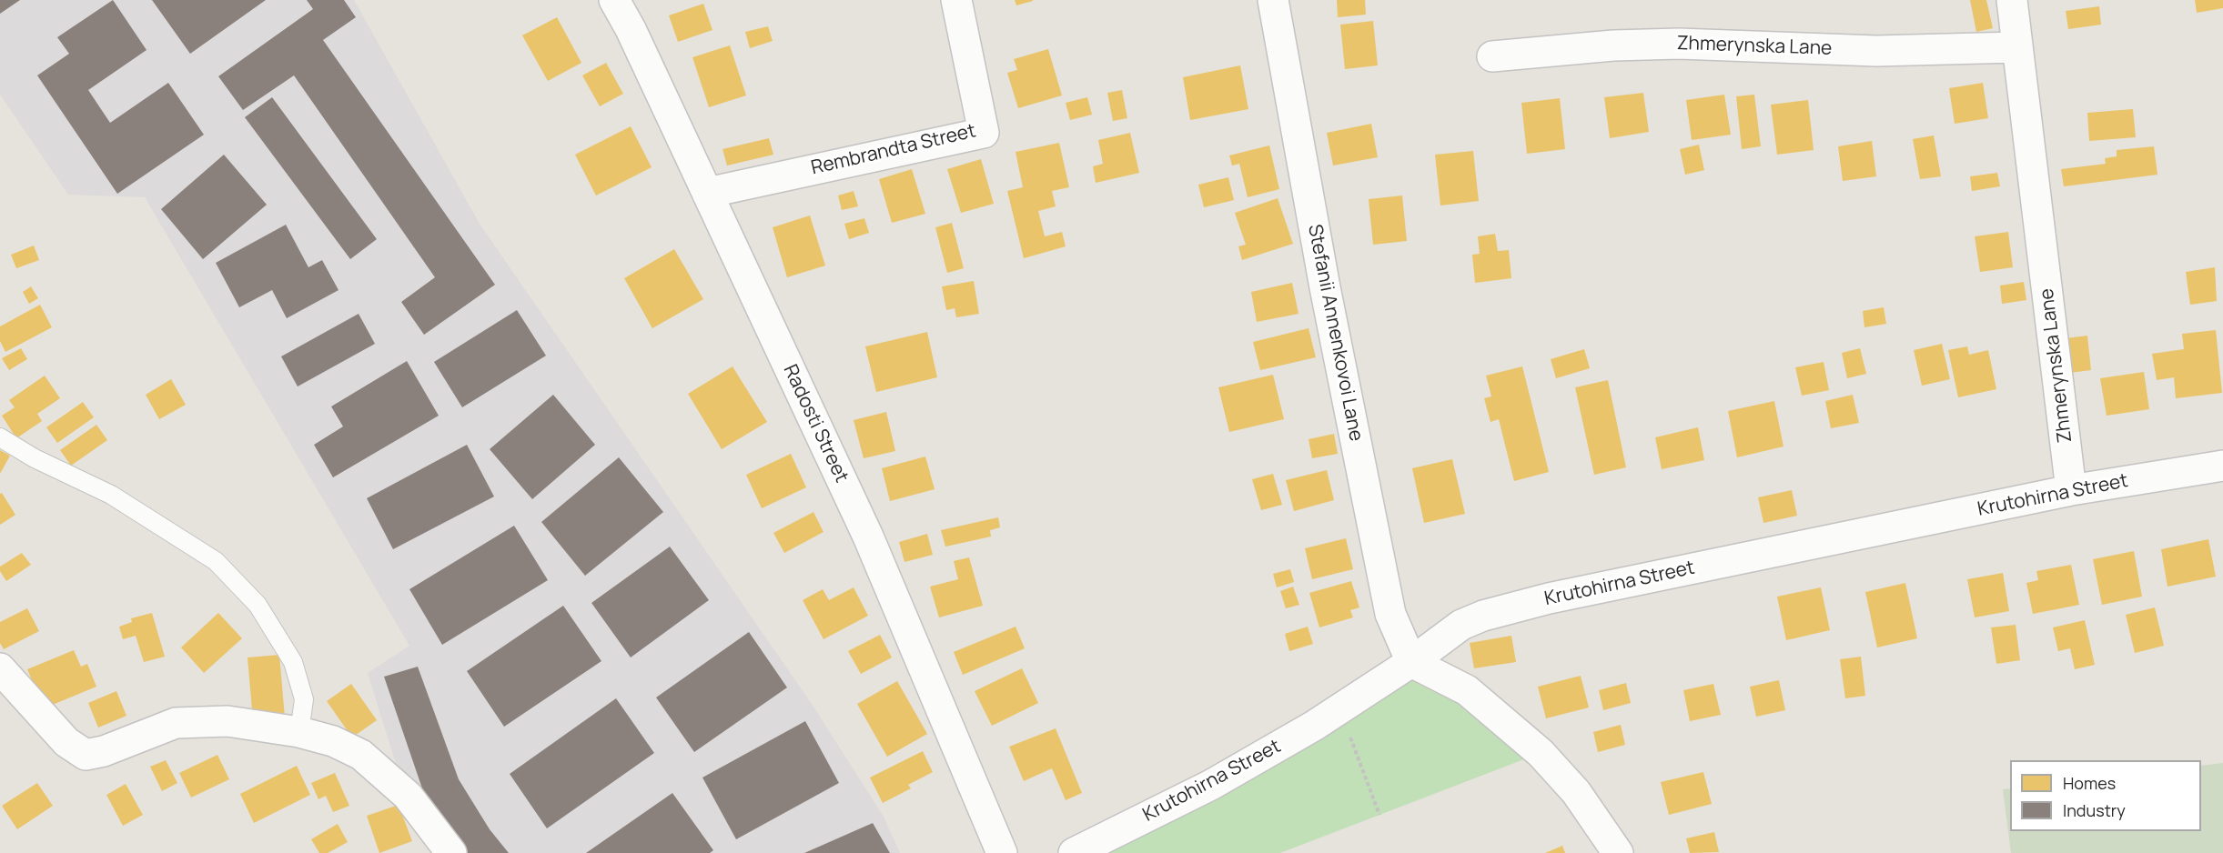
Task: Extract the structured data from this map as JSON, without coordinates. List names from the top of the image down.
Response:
{
  "streets": {
    "street": [
      "Zhmerynska Lane",
      "Rembrandta Street",
      "Stefanii Annenkovoi Lane",
      "Radosti Street",
      "Krutohirna Street"
    ]
  },
  "crossings": [
    ["Zhmerynska Lane", "Krutohirna Street"],
    ["Rembrandta Street", "Radosti Street"],
    ["Stefanii Annenkovoi Lane", "Krutohirna Street"]
  ],
  "legend": ["Homes", "Industry"]
}
